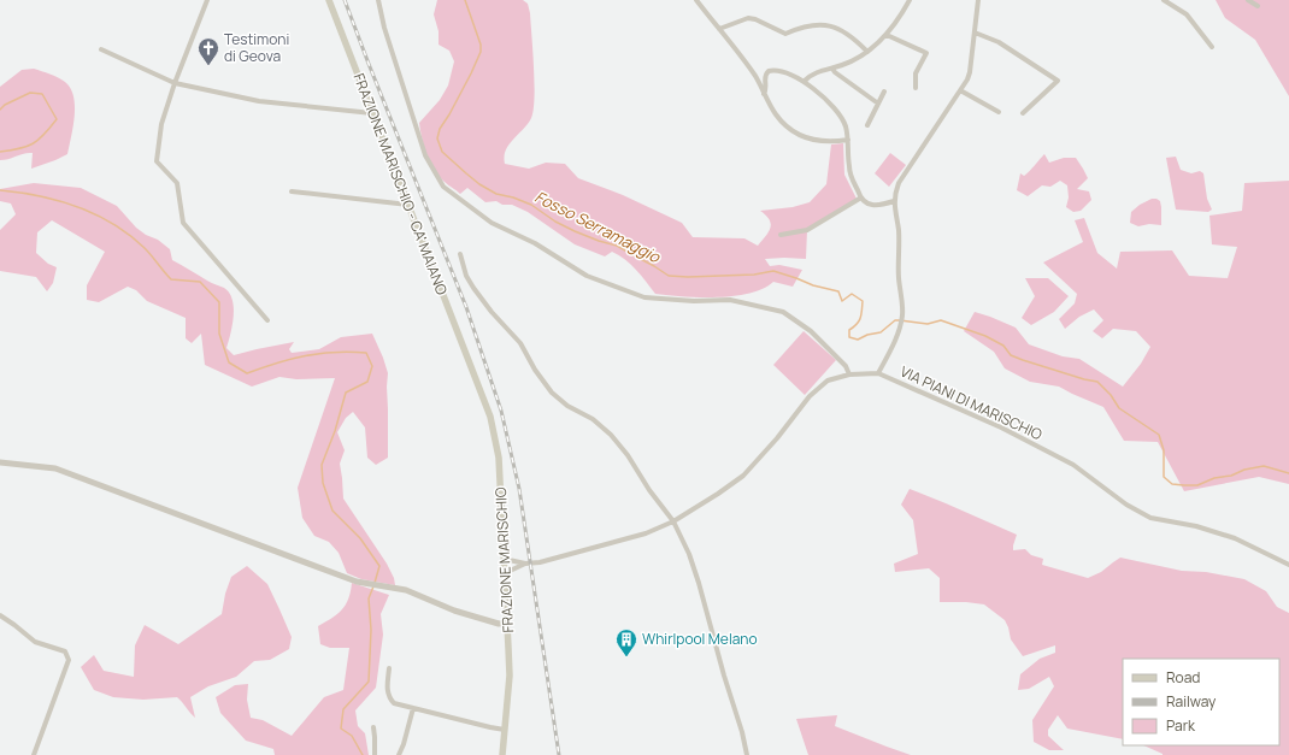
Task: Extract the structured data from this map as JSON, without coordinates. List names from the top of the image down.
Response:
{
  "streets": {
    "main road": ["FRAZIONE MARISCHIO - CA' MAIANO", "FRAZIONE MARISCHIO"],
    "street": ["VIA PIANI DI MARISCHIO"]
  },
  "crossings": [
    ["FRAZIONE MARISCHIO - CA' MAIANO", "FRAZIONE MARISCHIO"]
  ],
  "water": ["Fosso Serramaggio"],
  "places": {
    "church": ["Testimoni di Geova"],
    "building": ["Whirlpool Melano"]
  },
  "legend": ["Road", "Railway", "Park"]
}
